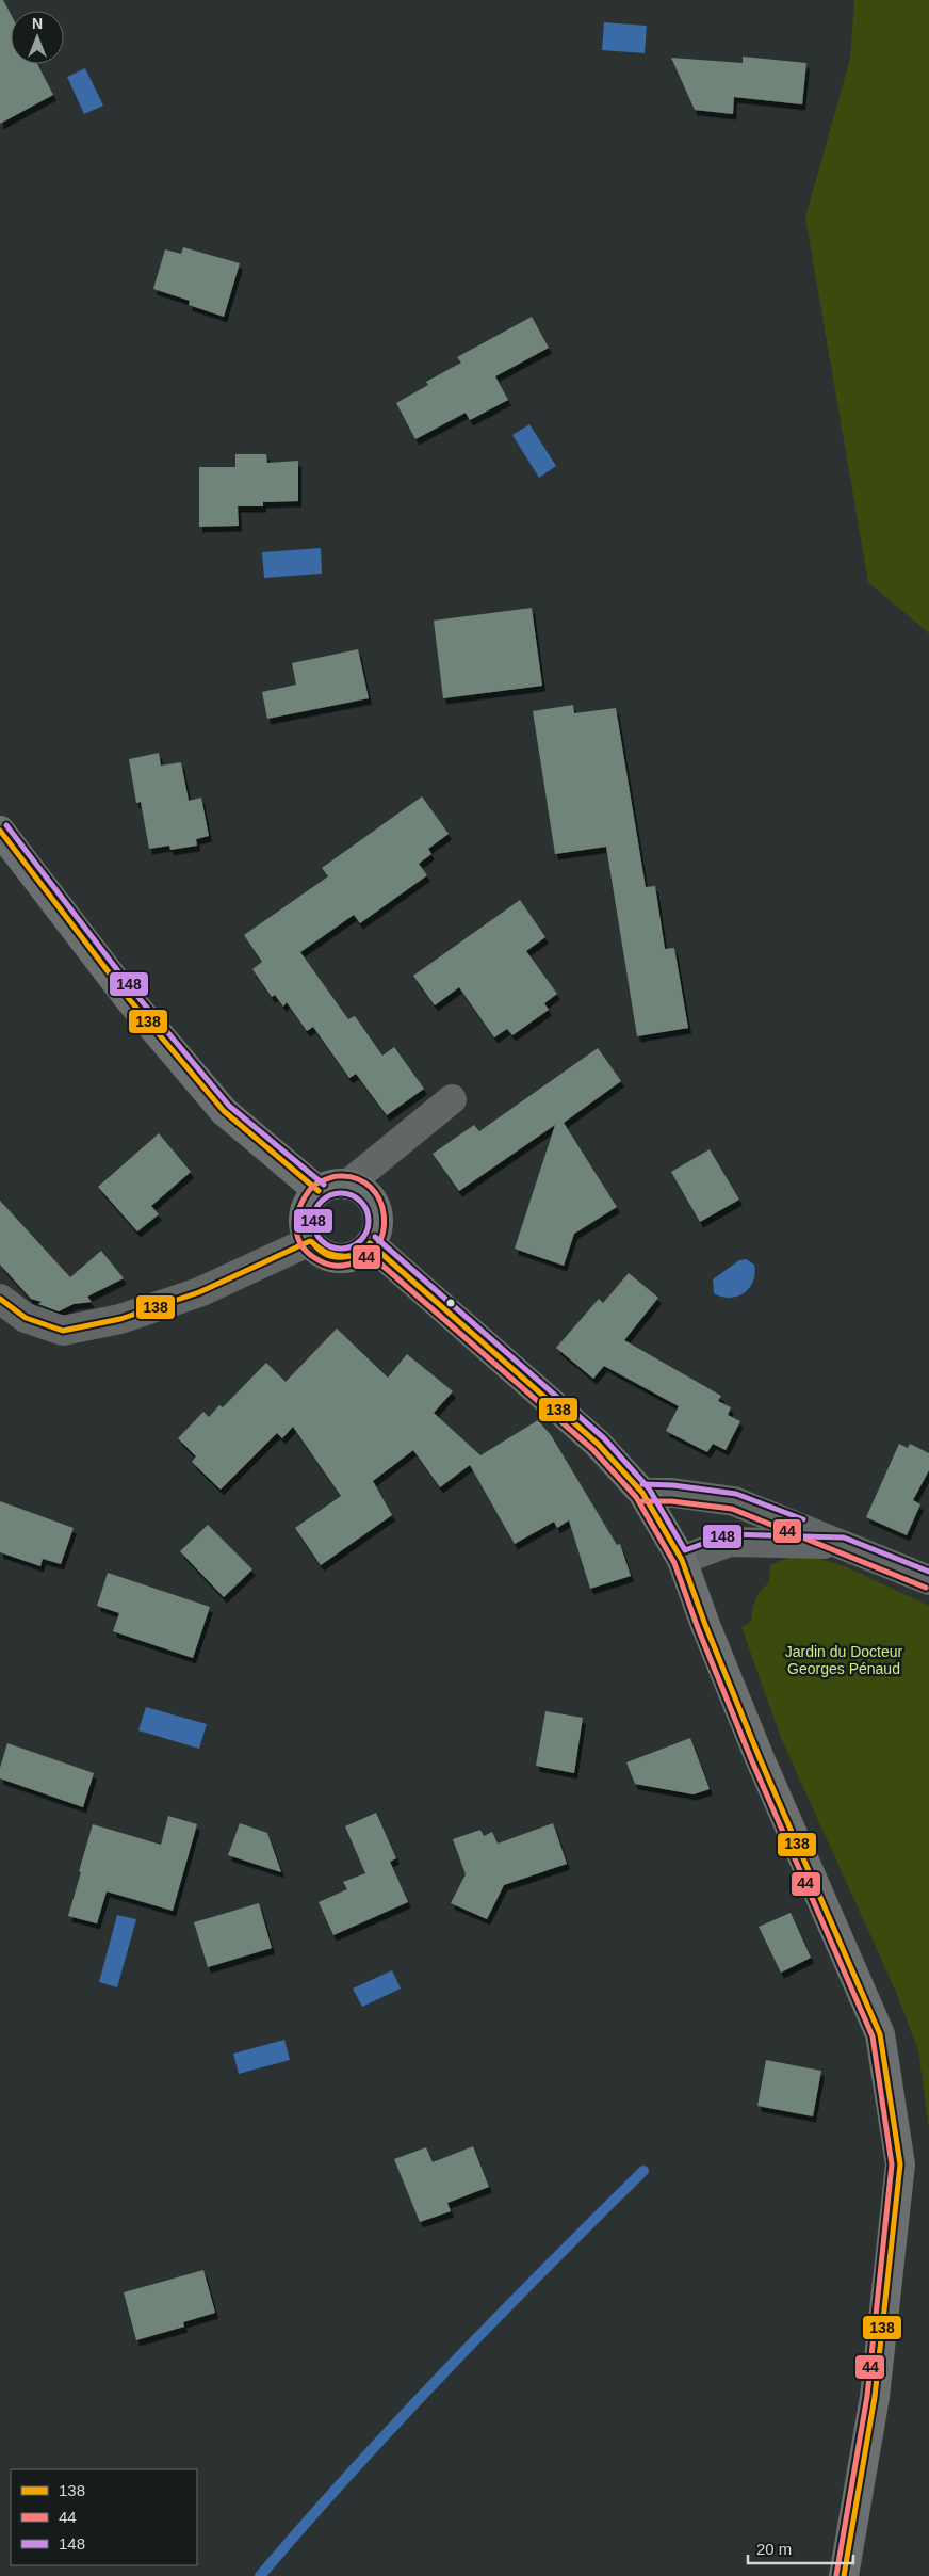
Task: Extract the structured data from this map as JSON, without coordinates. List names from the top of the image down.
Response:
{
  "parks": ["Jardin du Docteur Georges Pénaud"],
  "lines": ["transit line 148", "transit line 138", "transit line 44"],
  "legend": ["138", "44", "148"],
  "scale_bar": "20 m",
  "north": "top"
}
